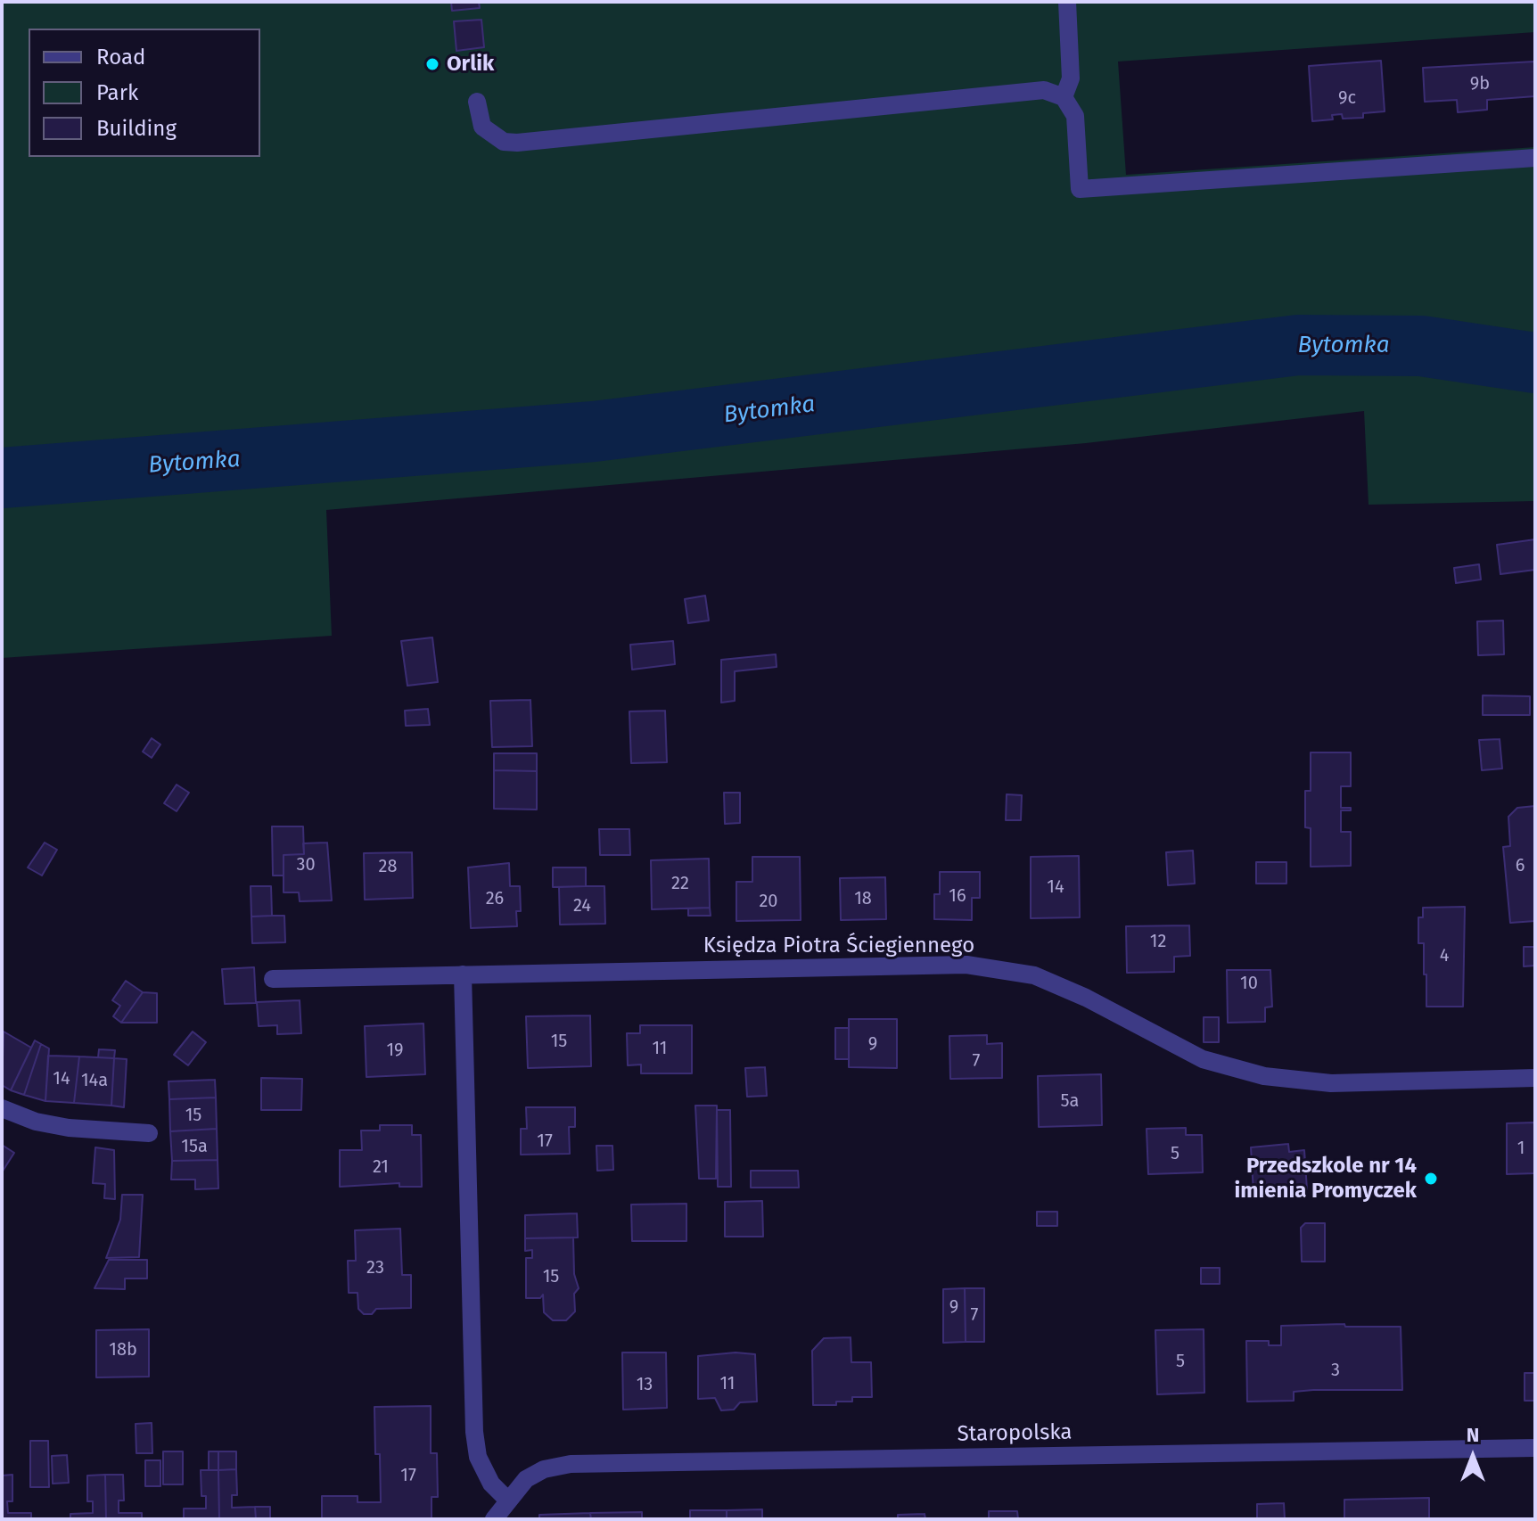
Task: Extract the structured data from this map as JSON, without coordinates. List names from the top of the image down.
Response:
{
  "streets": {
    "street": ["Księdza Piotra Ściegiennego", "Staropolska"]
  },
  "water": ["Bytomka"],
  "places": ["Orlik", "Przedszkole nr 14 imienia Promyczek"],
  "house_numbers": [
    "9b",
    "9c",
    "30",
    "6",
    "28",
    "22",
    "14",
    "16",
    "26",
    "18",
    "20",
    "24",
    "12",
    "4",
    "10",
    "15",
    "9",
    "11",
    "19",
    "7",
    "14",
    "14a",
    "5a",
    "15",
    "17",
    "15a",
    "1",
    "5",
    "21",
    "23",
    "15",
    "9",
    "7",
    "18b",
    "5",
    "3",
    "11",
    "13",
    "17"
  ],
  "legend": ["Road", "Park", "Building"],
  "north": "top"
}
